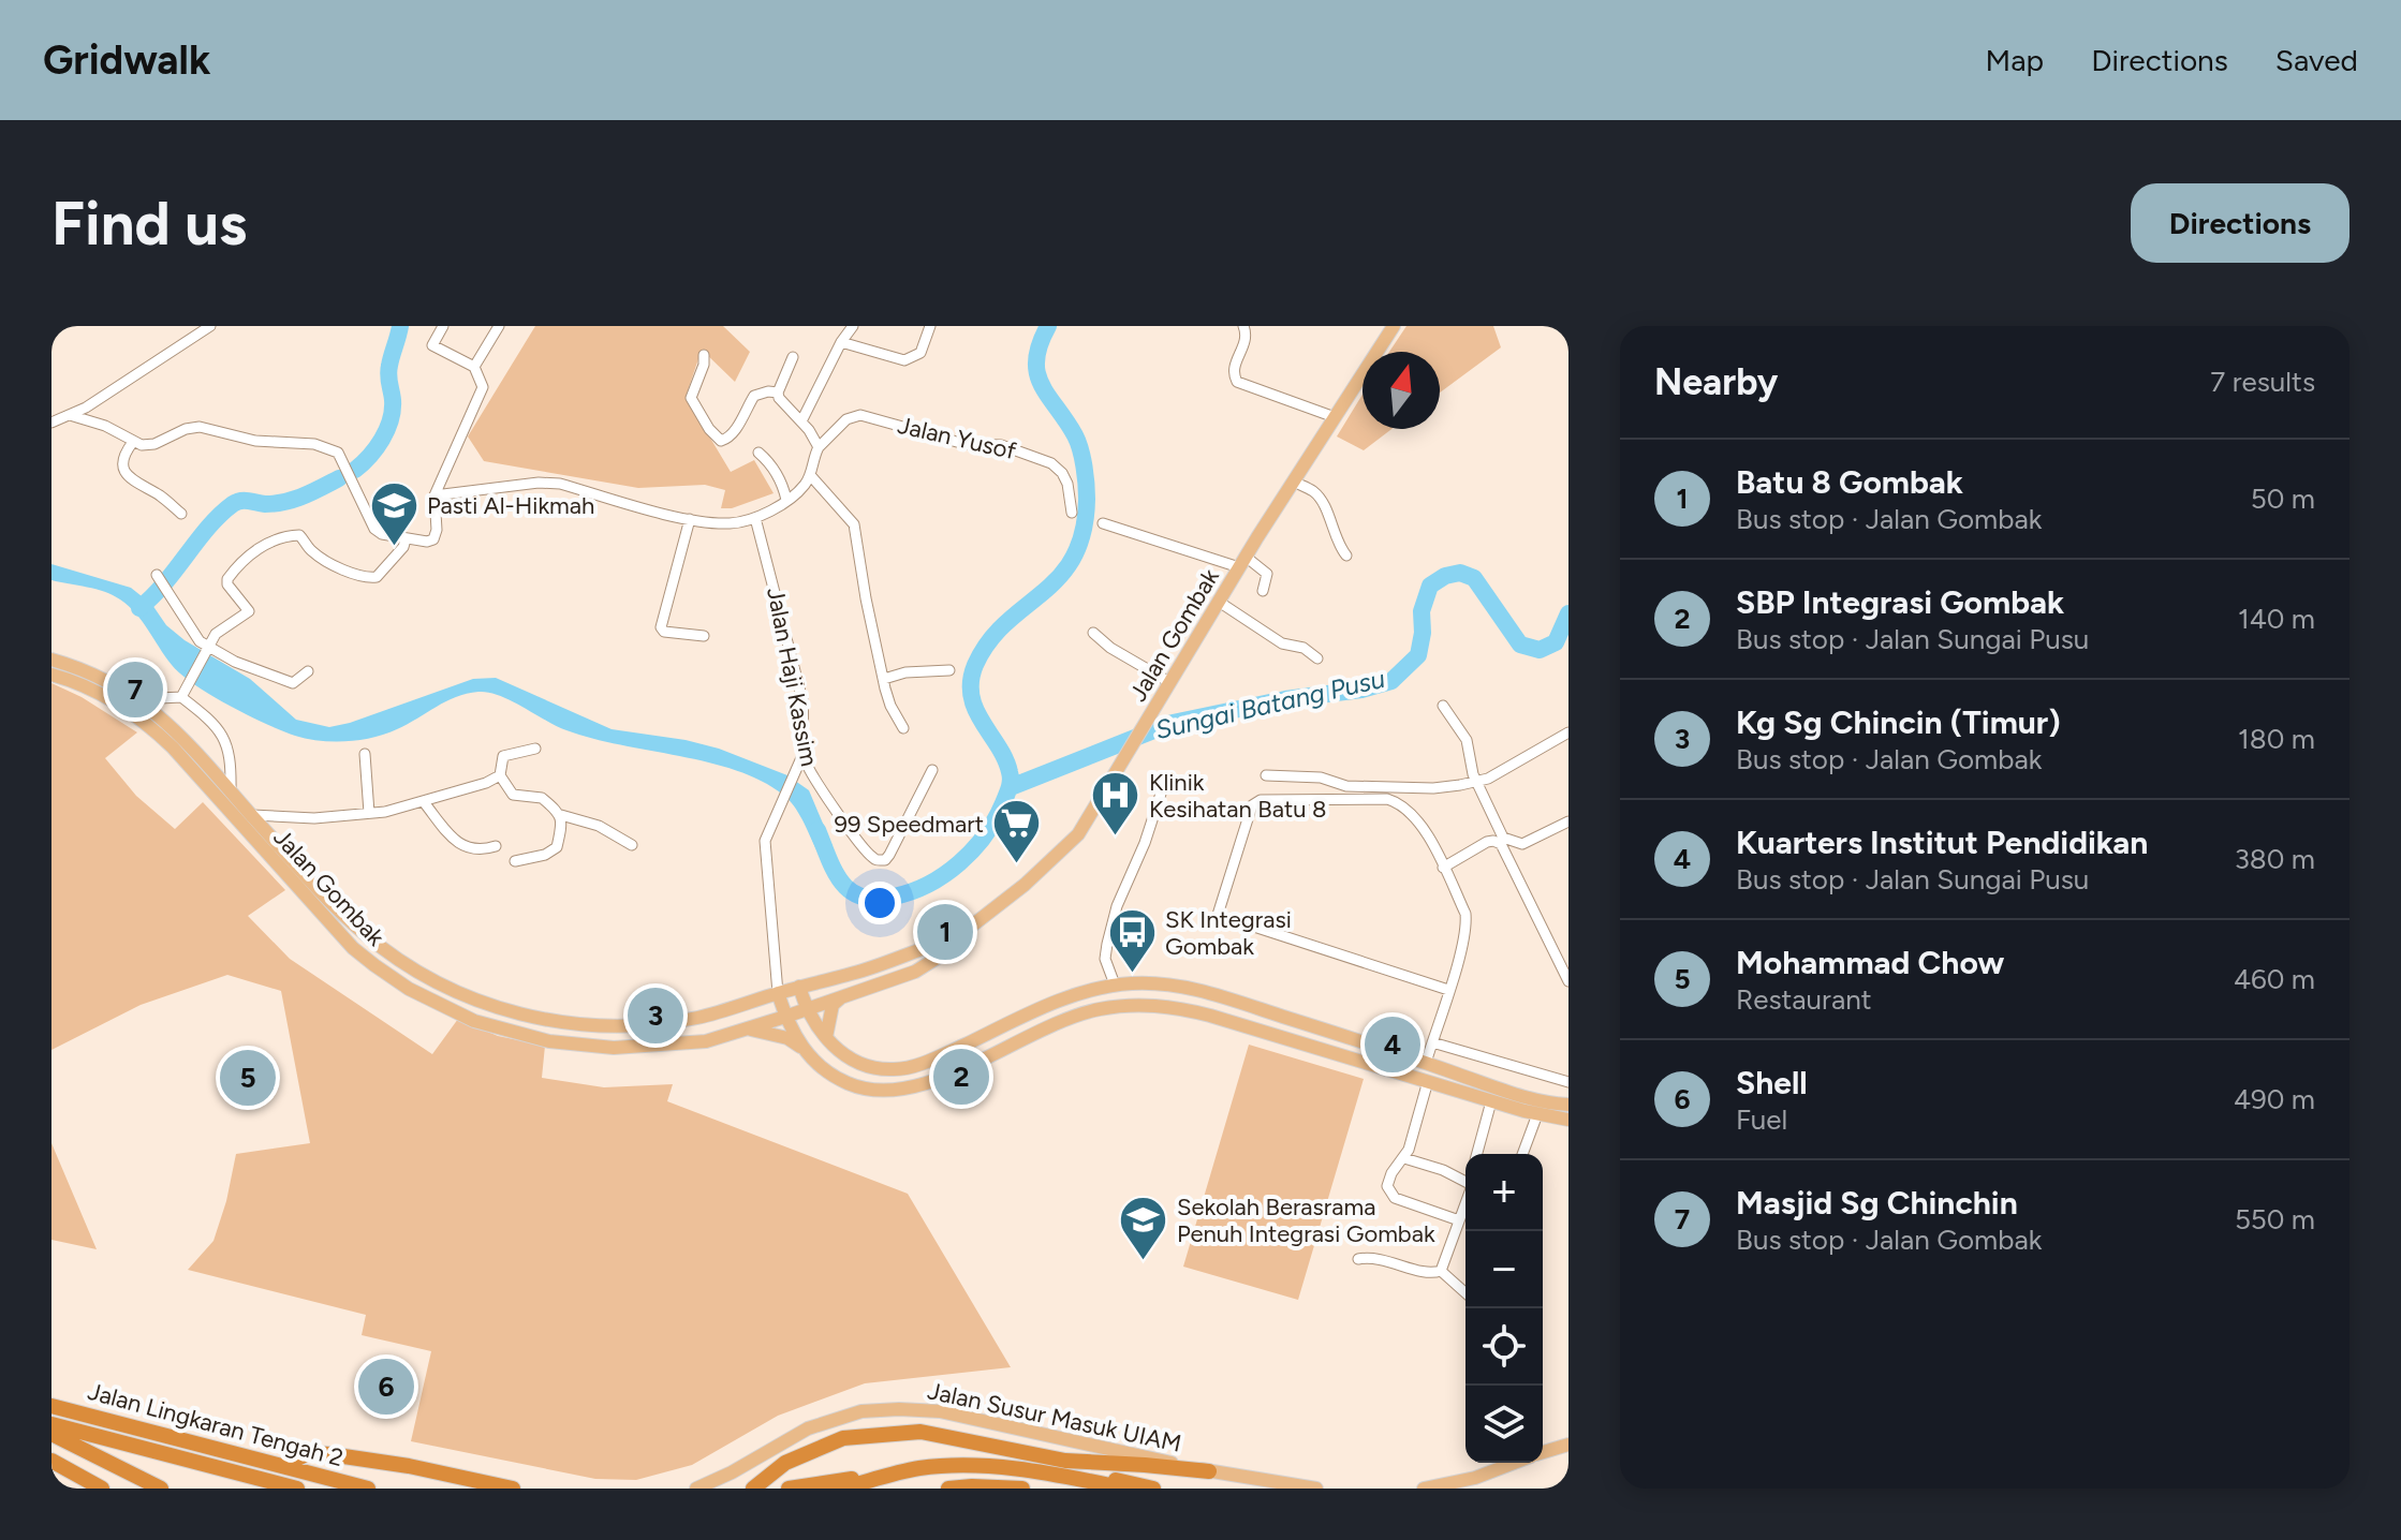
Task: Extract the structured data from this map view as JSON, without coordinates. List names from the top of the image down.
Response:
{
  "streets": {
    "highway": ["Jalan Lingkaran Tengah 2"],
    "main road": ["Jalan Gombak", "Jalan Susur Masuk UIAM"],
    "street": ["Jalan Yusof", "Jalan Haji Kassim"]
  },
  "water": ["Sungai Batang Pusu"],
  "places": {
    "school or university": ["Pasti Al-Hikmah", "Sekolah Berasrama Penuh Integrasi Gombak"],
    "hospital": ["Klinik Kesihatan Batu 8"],
    "supermarket": ["99 Speedmart"],
    "bus stop": ["SK Integrasi Gombak"]
  },
  "north": "top",
  "page": {
    "header": "Gridwalk",
    "nav": ["Map", "Directions", "Saved"],
    "buttons": "Directions",
    "title": "Find us",
    "heading": ["Nearby", "7 results"],
    "list": [
      {
        "mark": "1",
        "name": "Batu 8 Gombak",
        "note": "Bus stop · Jalan Gombak",
        "value": "50 m"
      },
      {
        "mark": "2",
        "name": "SBP Integrasi Gombak",
        "note": "Bus stop · Jalan Sungai Pusu",
        "value": "140 m"
      },
      {
        "mark": "3",
        "name": "Kg Sg Chincin (Timur)",
        "note": "Bus stop · Jalan Gombak",
        "value": "180 m"
      },
      {
        "mark": "4",
        "name": "Kuarters Institut Pendidikan",
        "note": "Bus stop · Jalan Sungai Pusu",
        "value": "380 m"
      },
      {
        "mark": "5",
        "name": "Mohammad Chow",
        "note": "Restaurant",
        "value": "460 m"
      },
      {
        "mark": "6",
        "name": "Shell",
        "note": "Fuel",
        "value": "490 m"
      },
      {
        "mark": "7",
        "name": "Masjid Sg Chinchin",
        "note": "Bus stop · Jalan Gombak",
        "value": "550 m"
      }
    ],
    "pins": [
      "7",
      "1",
      "3",
      "4",
      "2",
      "5",
      "6"
    ],
    "map_buttons": ["+", "−"]
  }
}
